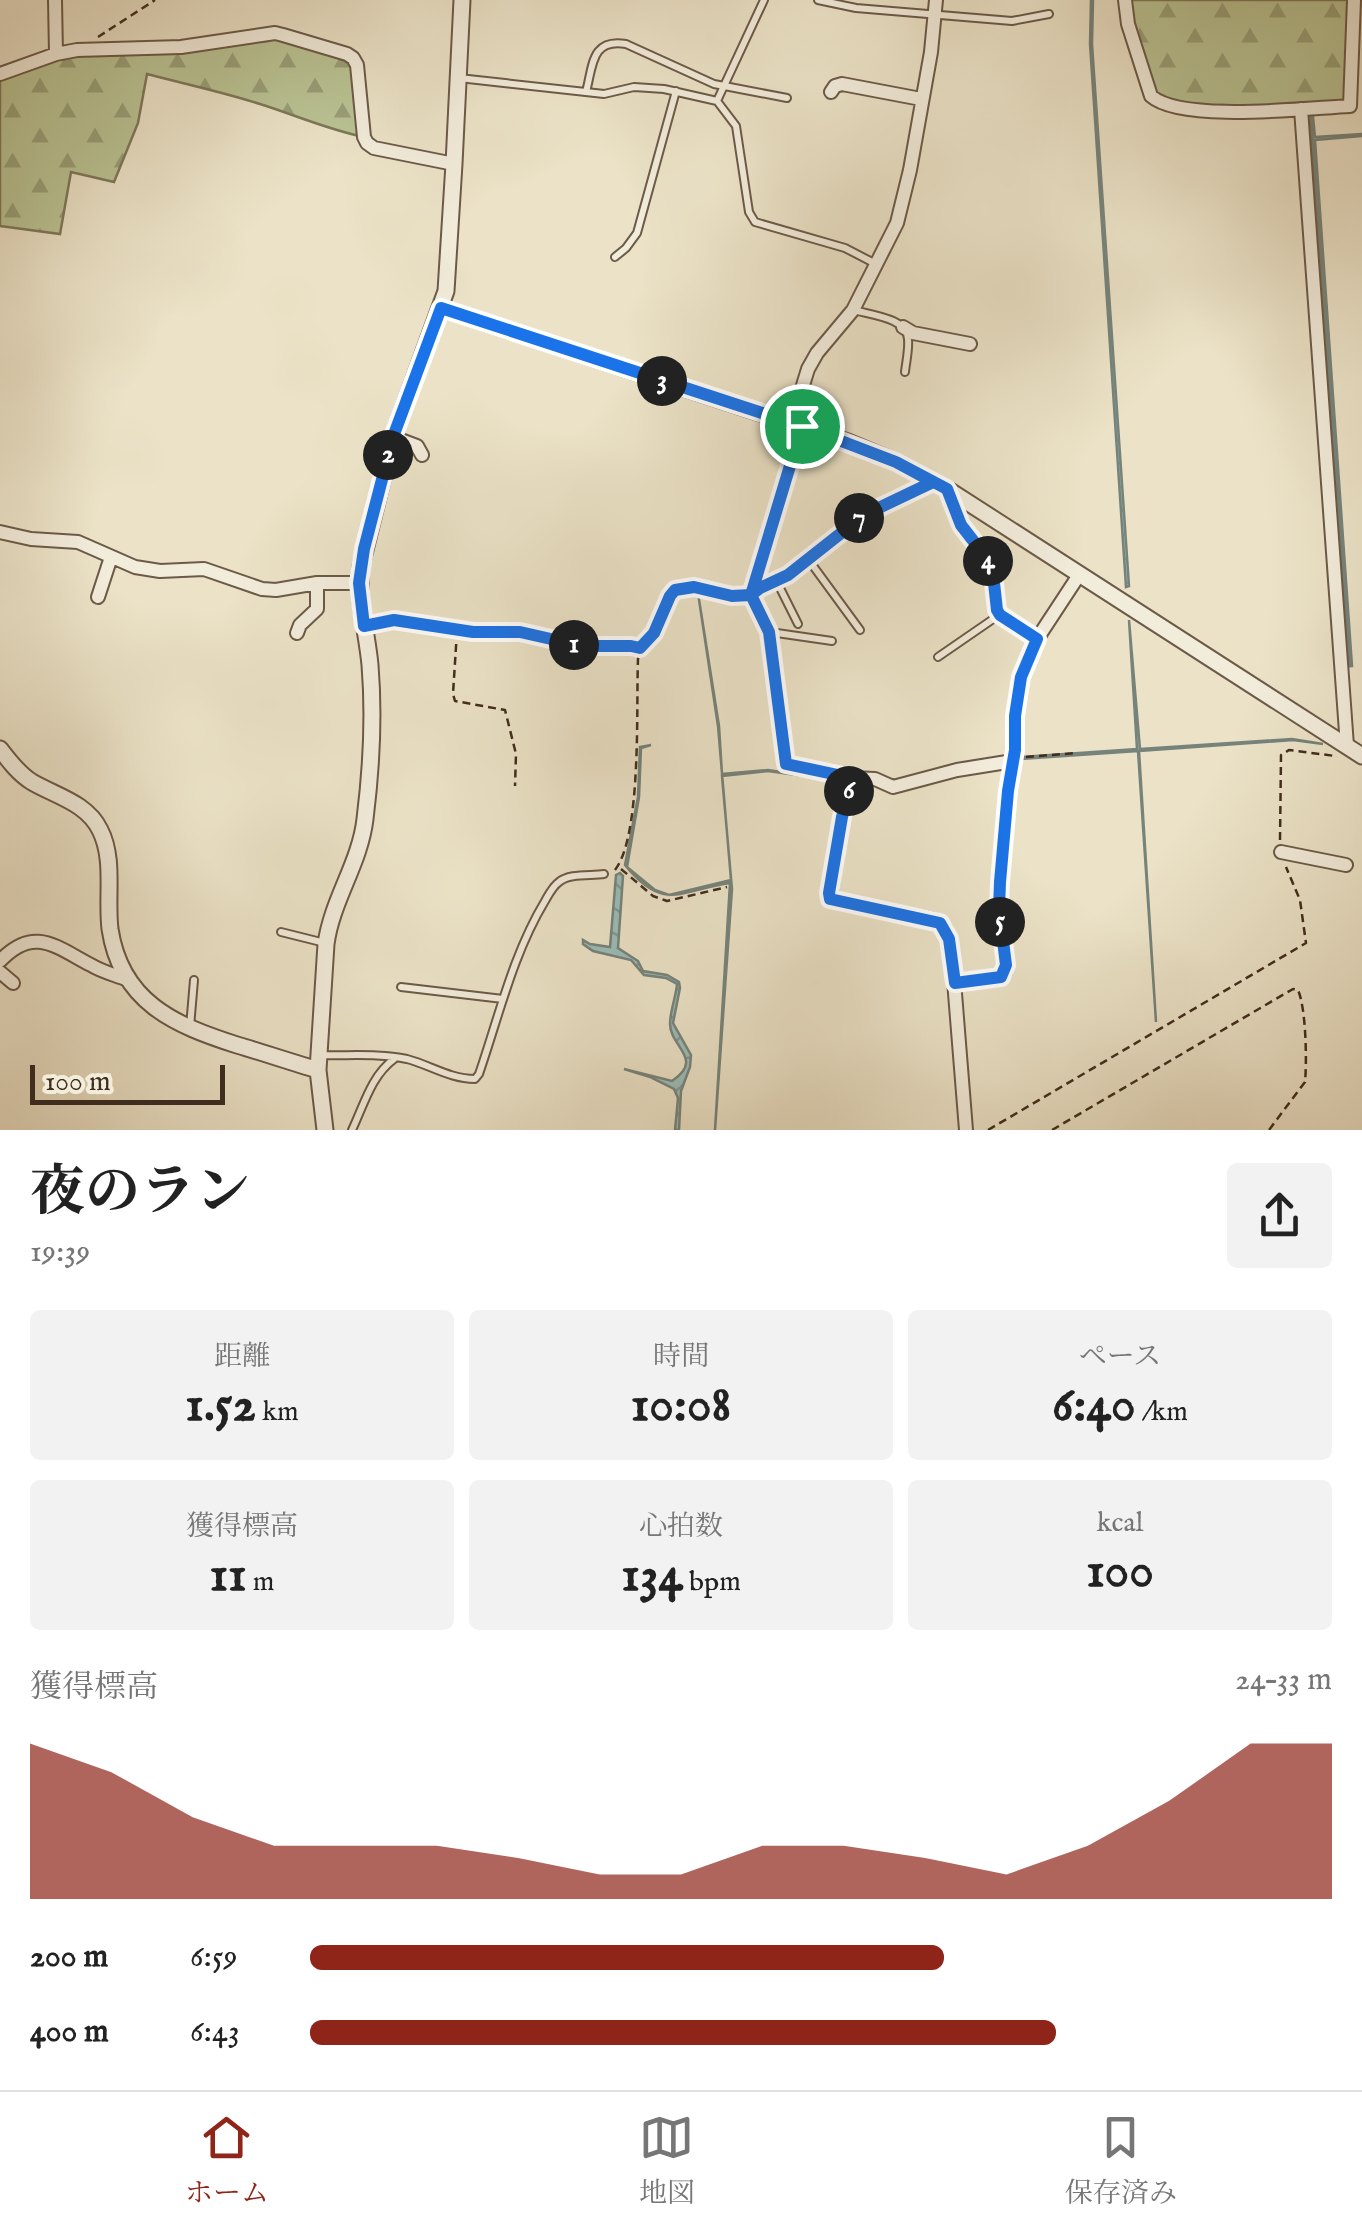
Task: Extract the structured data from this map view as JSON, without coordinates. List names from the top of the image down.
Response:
{
  "scale_bar": "100 m",
  "page": {
    "pins": [
      "3",
      "2",
      "7",
      "4",
      "1",
      "6",
      "5"
    ],
    "scale": "100 m",
    "heading": ["夜のラン", "19:39"],
    "stats": [
      ["距離", "1.52 km"],
      ["時間", "10:08"],
      ["ペース", "6:40 /km"],
      ["獲得標高", "11 m"],
      ["心拍数", "134 bpm"],
      ["kcal", "100"]
    ],
    "chart": ["獲得標高", "24–33 m"],
    "list": [
      {
        "name": "200 m",
        "note": "6:59"
      },
      {
        "name": "400 m",
        "note": "6:43"
      }
    ],
    "tabs": ["ホーム", "地図", "保存済み"]
  }
}
